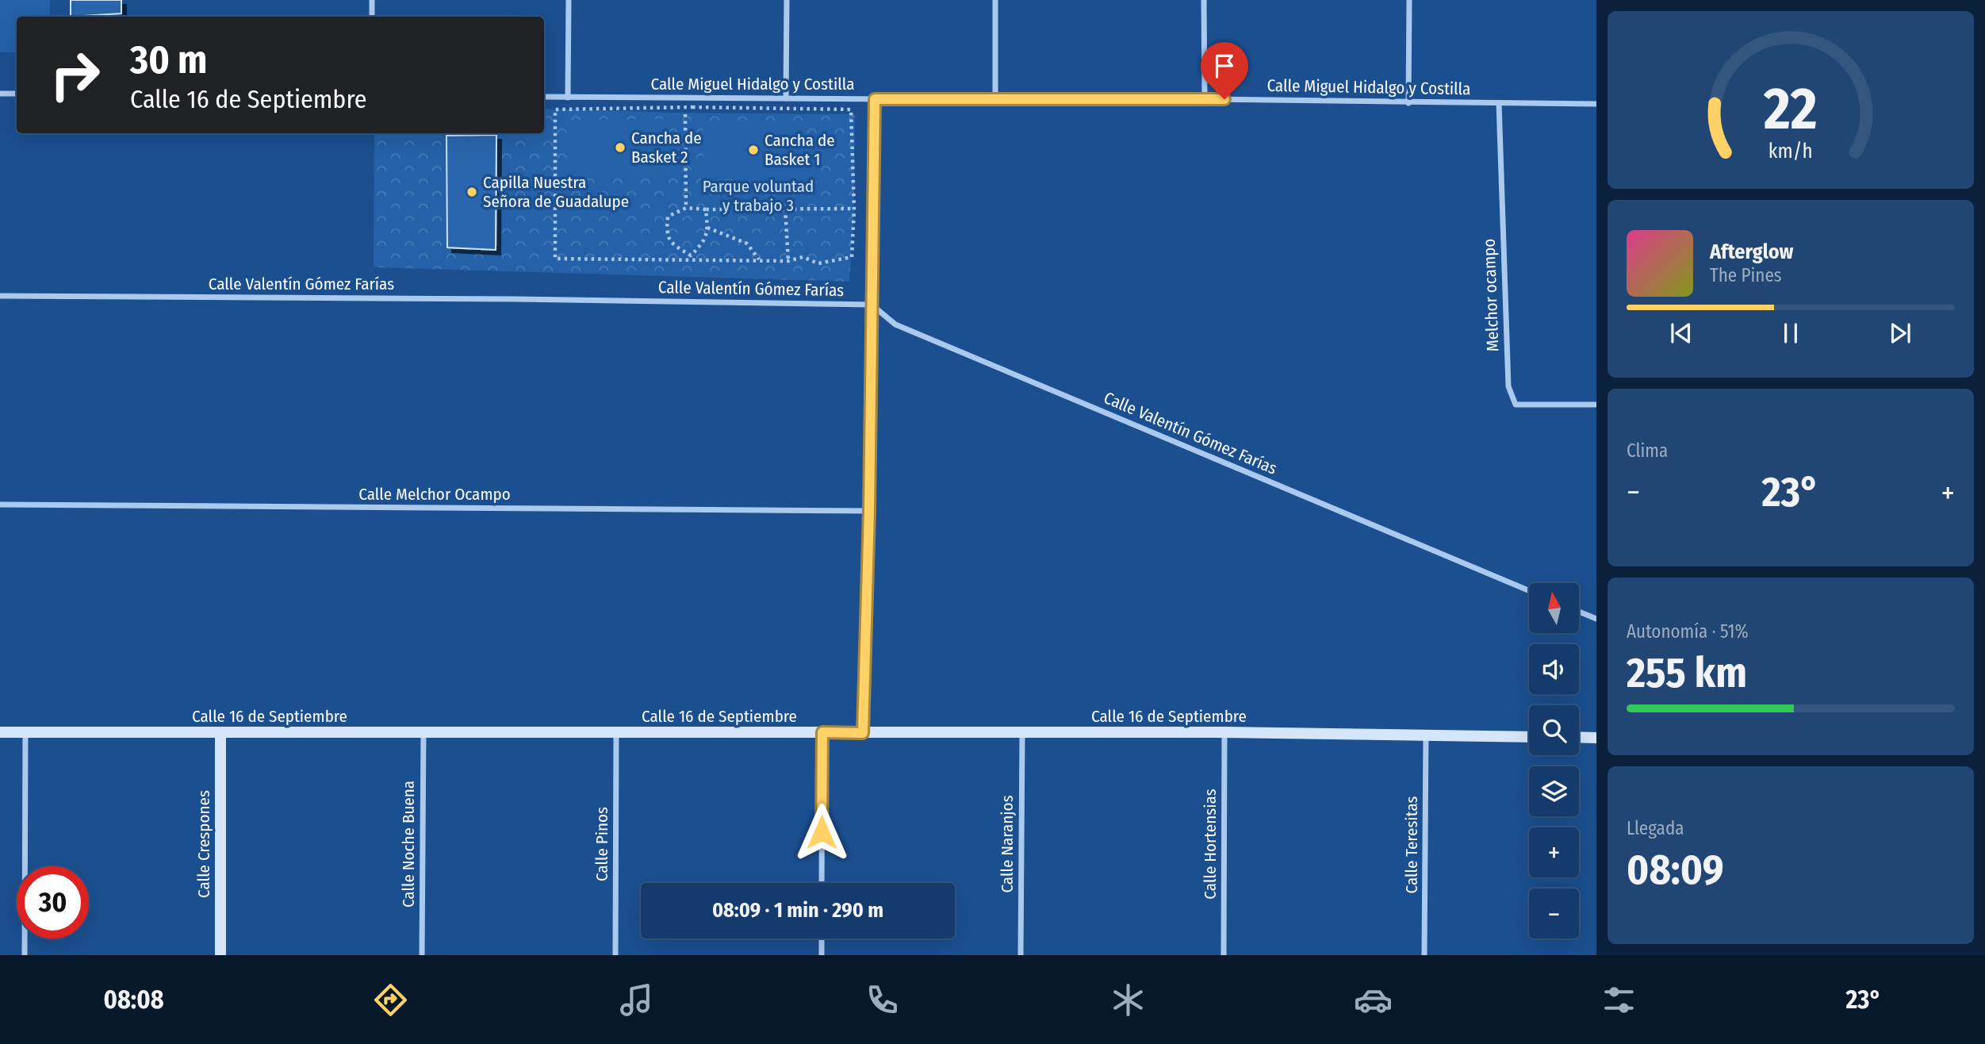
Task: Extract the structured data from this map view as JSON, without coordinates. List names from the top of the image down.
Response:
{
  "streets": {
    "street": [
      "Calle Miguel Hidalgo y Costilla",
      "Calle Valentín Gómez Farías",
      "Melchor ocampo",
      "Calle Melchor Ocampo",
      "Calle 16 de Septiembre",
      "Calle Crespones",
      "Calle Noche Buena",
      "Calle Pinos",
      "Calle Naranjos",
      "Calle Hortensias",
      "Calle Teresitas"
    ]
  },
  "crossings": [
    ["Calle Miguel Hidalgo y Costilla", "Melchor ocampo"],
    ["Calle 16 de Septiembre", "Calle Crespones"],
    ["Calle 16 de Septiembre", "Calle Noche Buena"],
    ["Calle 16 de Septiembre", "Calle Pinos"],
    ["Calle 16 de Septiembre", "Calle Naranjos"],
    ["Calle 16 de Septiembre", "Calle Hortensias"],
    ["Calle 16 de Septiembre", "Calle Teresitas"]
  ],
  "parks": ["Parque voluntad y trabajo 3"],
  "places": ["Cancha de Basket 2", "Cancha de Basket 1", "Capilla Nuestra Señora de Guadalupe"],
  "north": "top",
  "page": {
    "turn": ["30 m", "Calle 16 de Septiembre"],
    "song": ["Afterglow", "The Pines"],
    "tile": [
      "Clima",
      ["Autonomía · 51%", "255 km"],
      ["Llegada", "08:09"]
    ],
    "heat": ["−", "23°", "+"],
    "map_buttons": ["+", "−"],
    "limit": "30",
    "trip": "08:09 · 1 min · 290 m",
    "tabs": ["08:08", "23°"],
    "gauge": ["22", "km/h"]
  }
}
